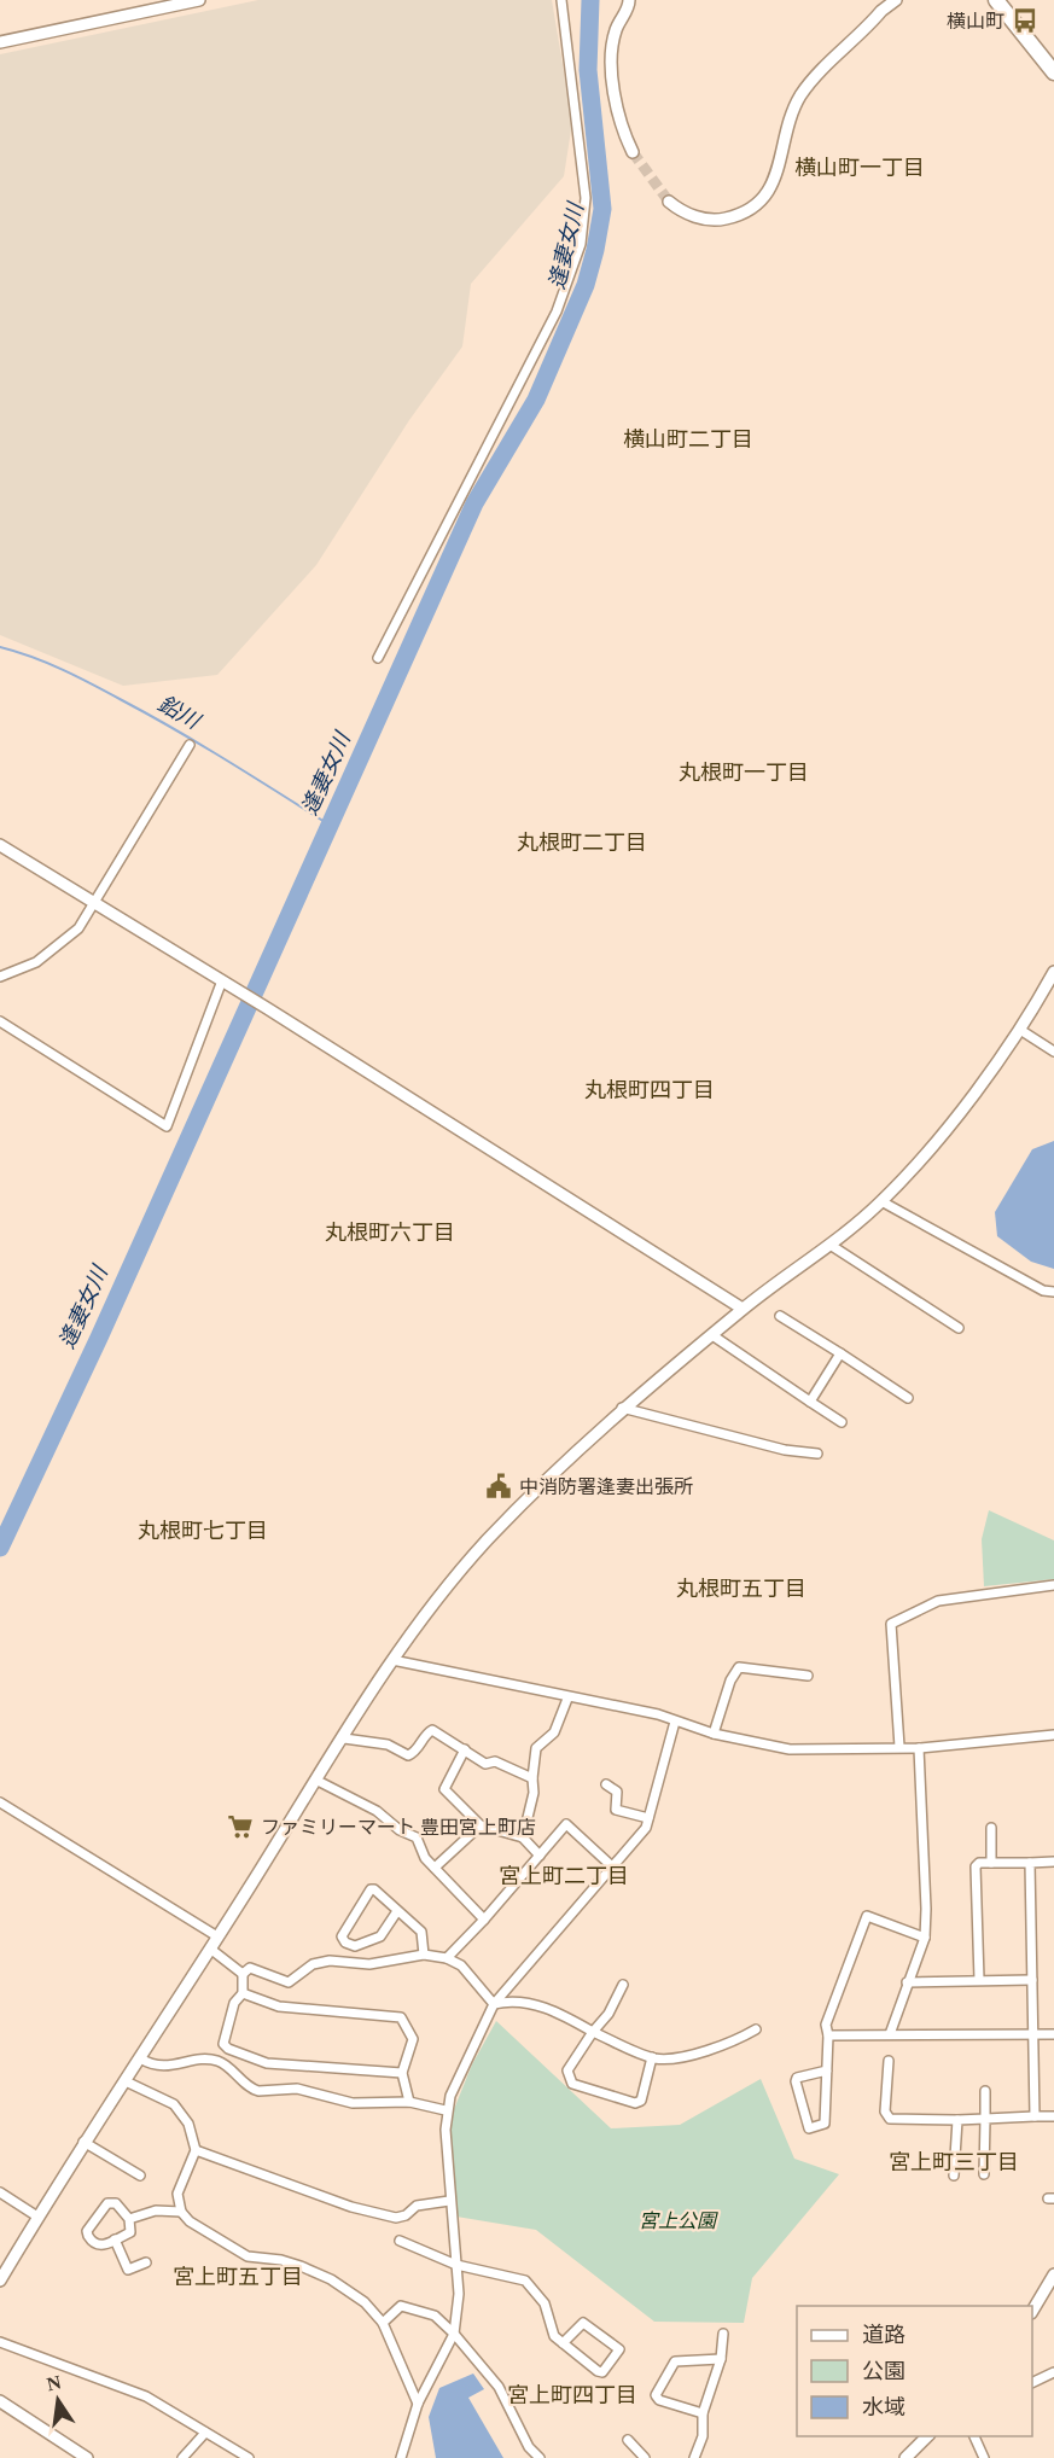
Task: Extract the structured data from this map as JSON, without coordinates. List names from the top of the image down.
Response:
{
  "districts": [
    "横山町一丁目",
    "横山町二丁目",
    "丸根町一丁目",
    "丸根町二丁目",
    "丸根町四丁目",
    "丸根町六丁目",
    "丸根町七丁目",
    "丸根町五丁目",
    "宮上町二丁目",
    "宮上町三丁目",
    "宮上町五丁目",
    "宮上町四丁目"
  ],
  "water": ["逢妻女川", "鉛川"],
  "parks": ["宮上公園"],
  "places": {
    "bus stop": ["横山町"],
    "public building": ["中消防署逢妻出張所"],
    "supermarket": ["ファミリーマート 豊田宮上町店"]
  },
  "legend": ["道路", "公園", "水域"],
  "north": "top"
}
